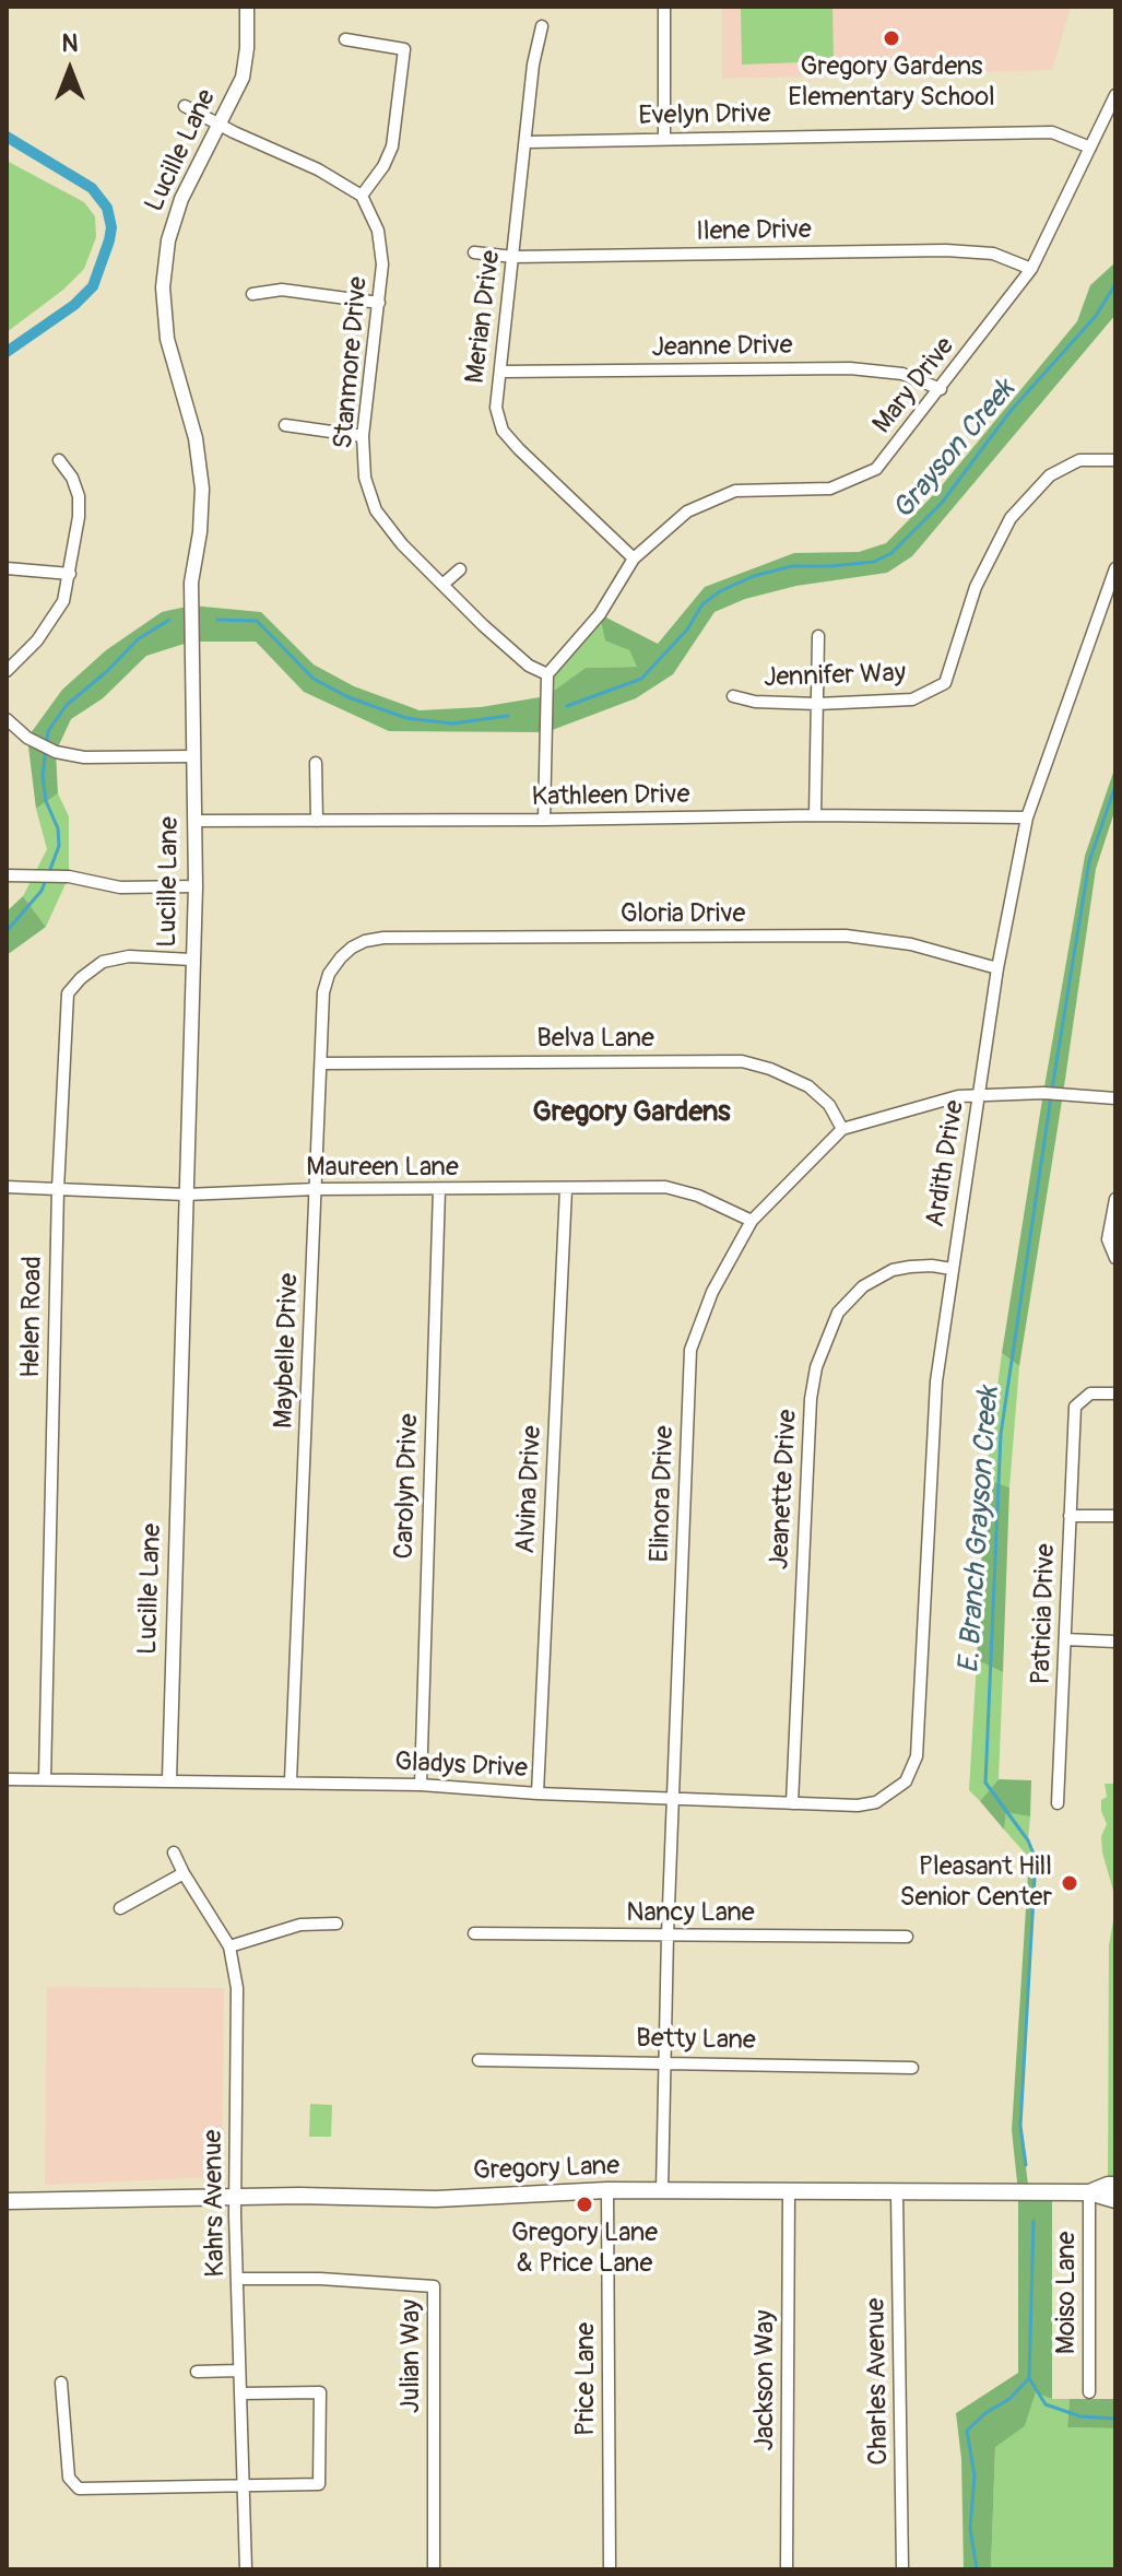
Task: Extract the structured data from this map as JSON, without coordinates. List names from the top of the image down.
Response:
{
  "streets": {
    "main road": ["Gregory Lane"],
    "street": [
      "Evelyn Drive",
      "Lucille Lane",
      "Ilene Drive",
      "Merian Drive",
      "Jeanne Drive",
      "Stanmore Drive",
      "Mary Drive",
      "Jennifer Way",
      "Kathleen Drive",
      "Gloria Drive",
      "Belva Lane",
      "Ardith Drive",
      "Maureen Lane",
      "Helen Road",
      "Maybelle Drive",
      "Carolyn Drive",
      "Alvina Drive",
      "Jeanette Drive",
      "Elinora Drive",
      "Patricia Drive",
      "Gladys Drive",
      "Nancy Lane",
      "Betty Lane",
      "Kahrs Avenue",
      "Moiso Lane",
      "Julian Way",
      "Price Lane",
      "Jackson Way",
      "Charles Avenue"
    ]
  },
  "crossings": [
    ["Evelyn Drive", "Merian Drive"],
    ["Evelyn Drive", "Mary Drive"],
    ["Lucille Lane", "Kathleen Drive"],
    ["Lucille Lane", "Maureen Lane"],
    ["Lucille Lane", "Helen Road"],
    ["Lucille Lane", "Gladys Drive"],
    ["Ilene Drive", "Merian Drive"],
    ["Ilene Drive", "Mary Drive"],
    ["Merian Drive", "Jeanne Drive"],
    ["Merian Drive", "Mary Drive"],
    ["Jeanne Drive", "Mary Drive"],
    ["Stanmore Drive", "Mary Drive"],
    ["Kathleen Drive", "Ardith Drive"],
    ["Gloria Drive", "Ardith Drive"],
    ["Gloria Drive", "Maybelle Drive"],
    ["Belva Lane", "Maybelle Drive"],
    ["Belva Lane", "Elinora Drive"],
    ["Ardith Drive", "Jeanette Drive"],
    ["Ardith Drive", "Elinora Drive"],
    ["Ardith Drive", "Gladys Drive"],
    ["Maureen Lane", "Helen Road"],
    ["Maureen Lane", "Maybelle Drive"],
    ["Maureen Lane", "Carolyn Drive"],
    ["Maureen Lane", "Alvina Drive"],
    ["Maureen Lane", "Elinora Drive"],
    ["Helen Road", "Gladys Drive"],
    ["Maybelle Drive", "Gladys Drive"],
    ["Carolyn Drive", "Gladys Drive"],
    ["Alvina Drive", "Gladys Drive"],
    ["Jeanette Drive", "Gladys Drive"],
    ["Elinora Drive", "Gladys Drive"],
    ["Elinora Drive", "Nancy Lane"],
    ["Elinora Drive", "Betty Lane"],
    ["Elinora Drive", "Gregory Lane"],
    ["Gregory Lane", "Kahrs Avenue"],
    ["Gregory Lane", "Moiso Lane"],
    ["Gregory Lane", "Price Lane"],
    ["Gregory Lane", "Jackson Way"],
    ["Gregory Lane", "Charles Avenue"],
    ["Kahrs Avenue", "Julian Way"]
  ],
  "districts": ["Gregory Gardens"],
  "water": ["Grayson Creek", "E. Branch Grayson Creek"],
  "places": ["Gregory Gardens Elementary School", "Pleasant Hill Senior Center", "Gregory Lane & Price Lane"],
  "north": "top"
}
